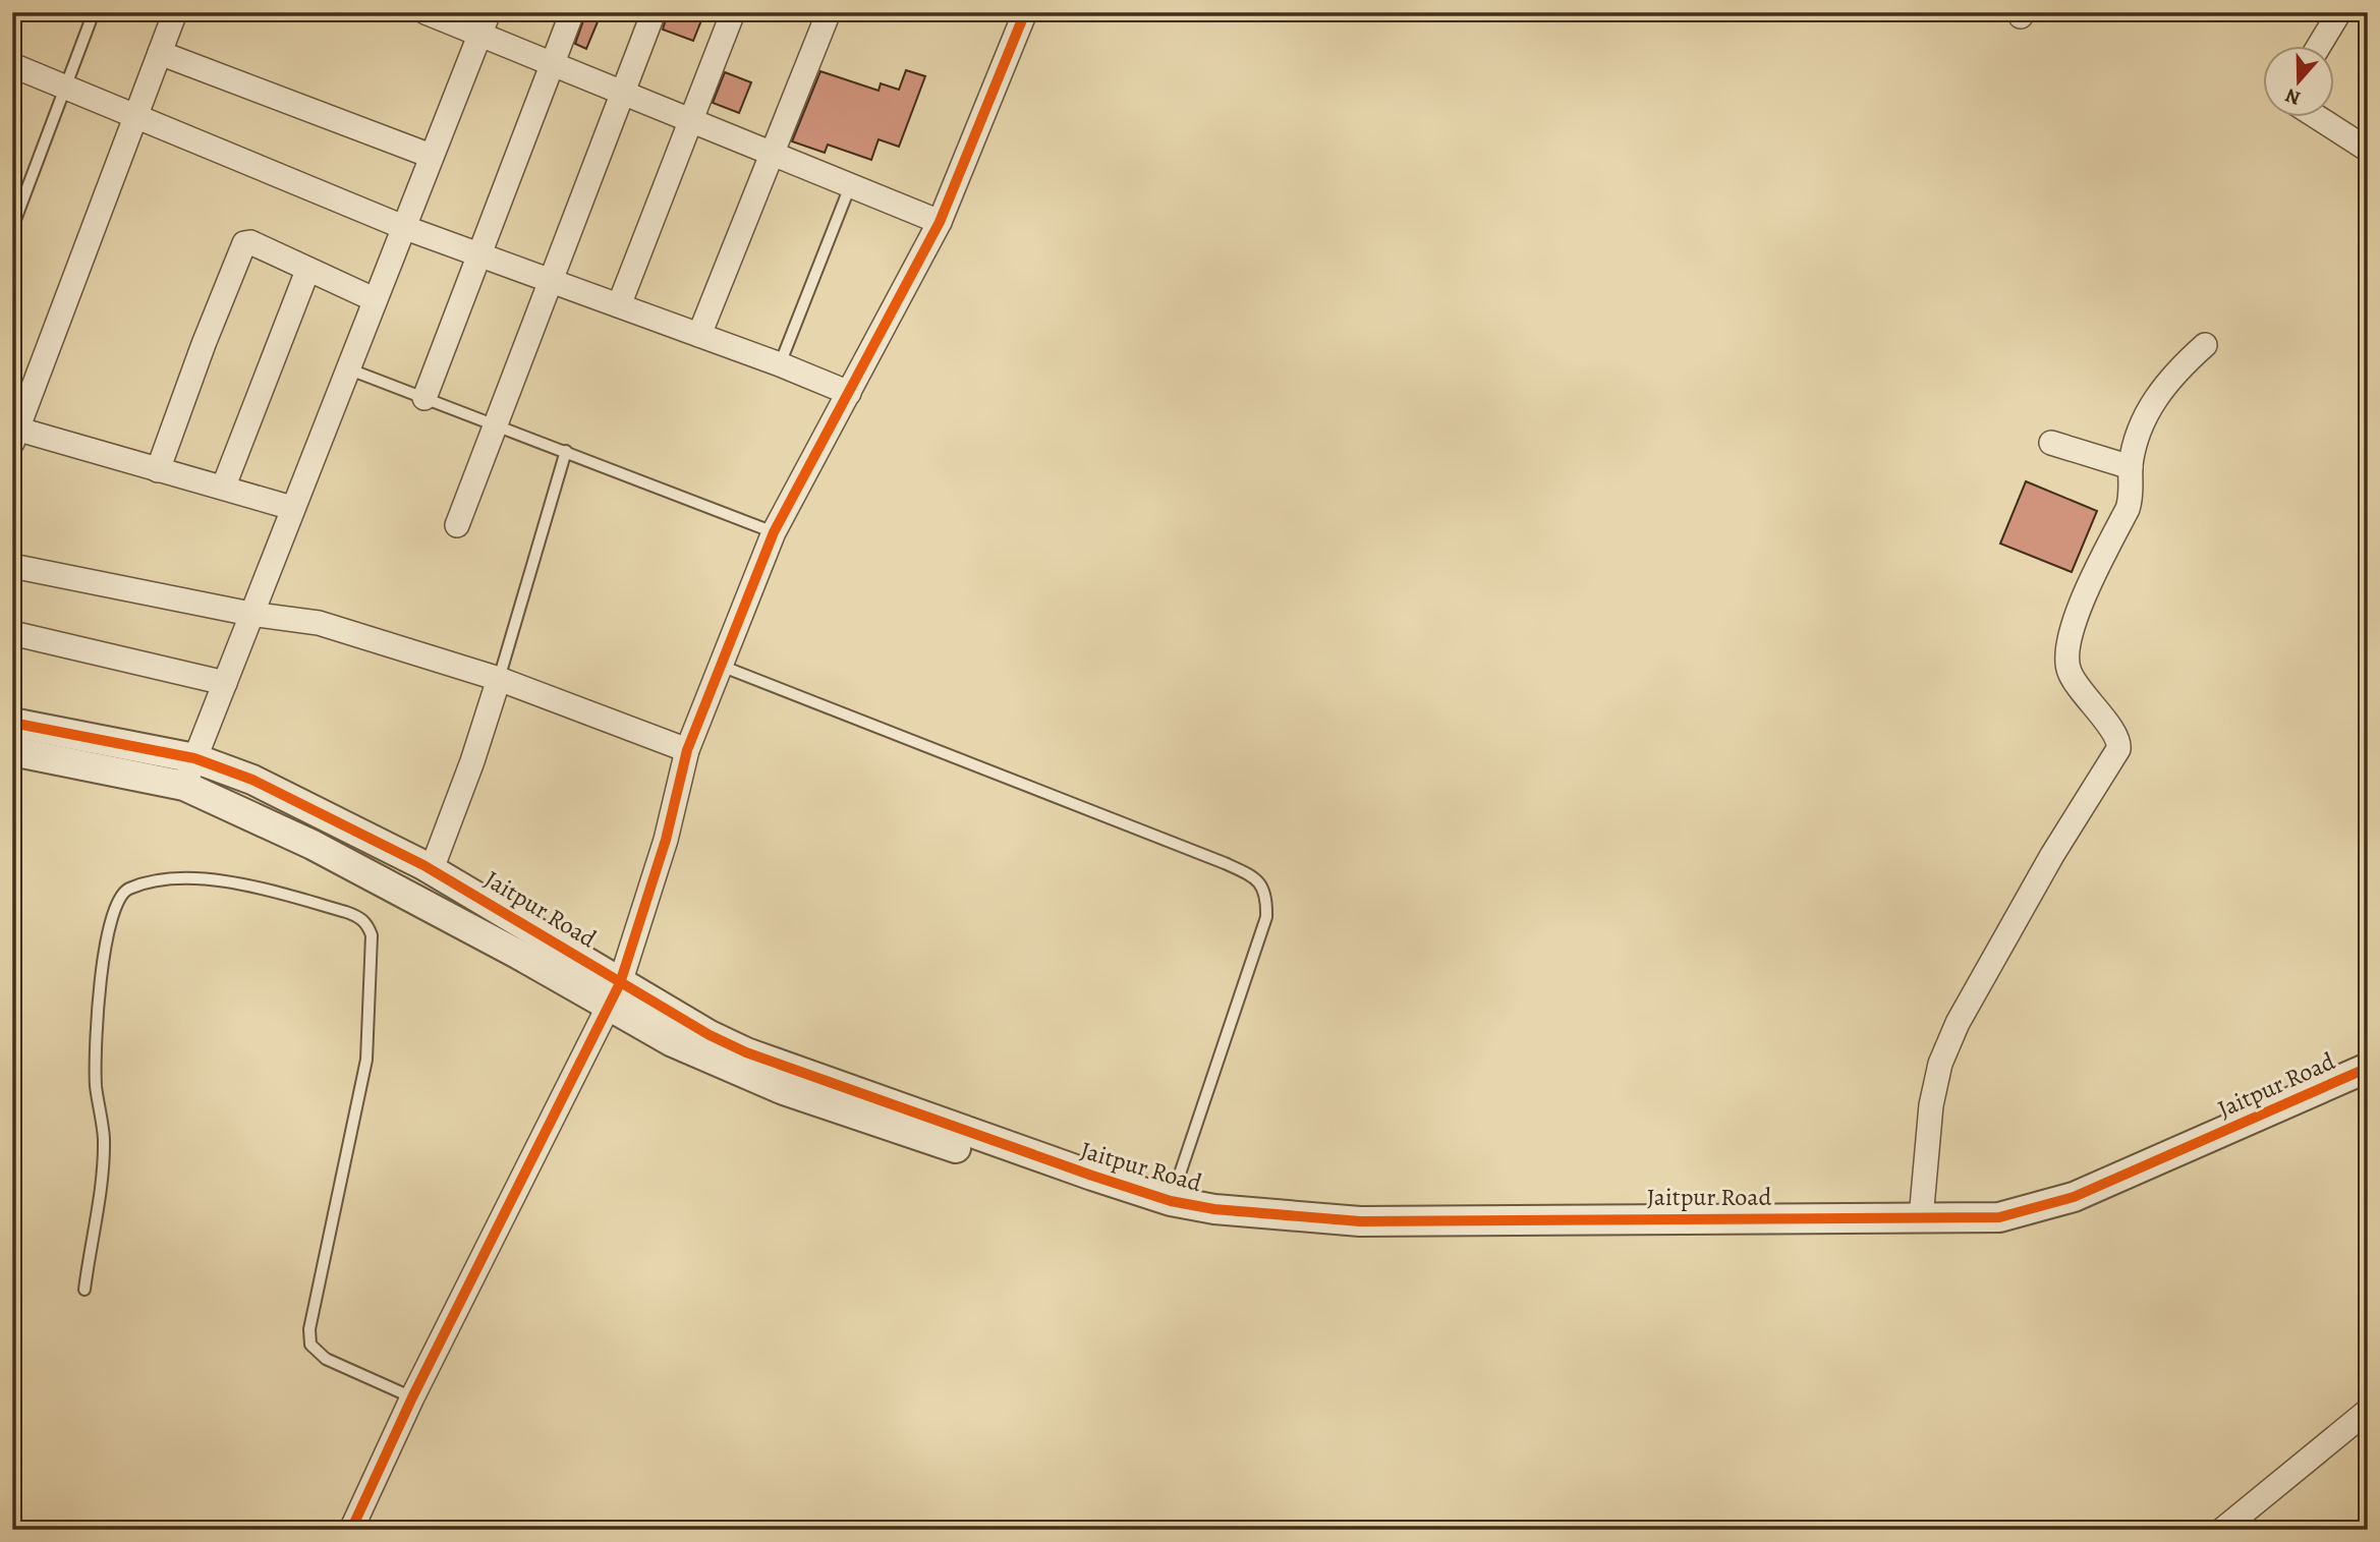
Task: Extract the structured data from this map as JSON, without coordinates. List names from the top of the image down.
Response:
{
  "streets": {
    "street": ["Jaitpur Road"]
  },
  "north": "bottom"
}
